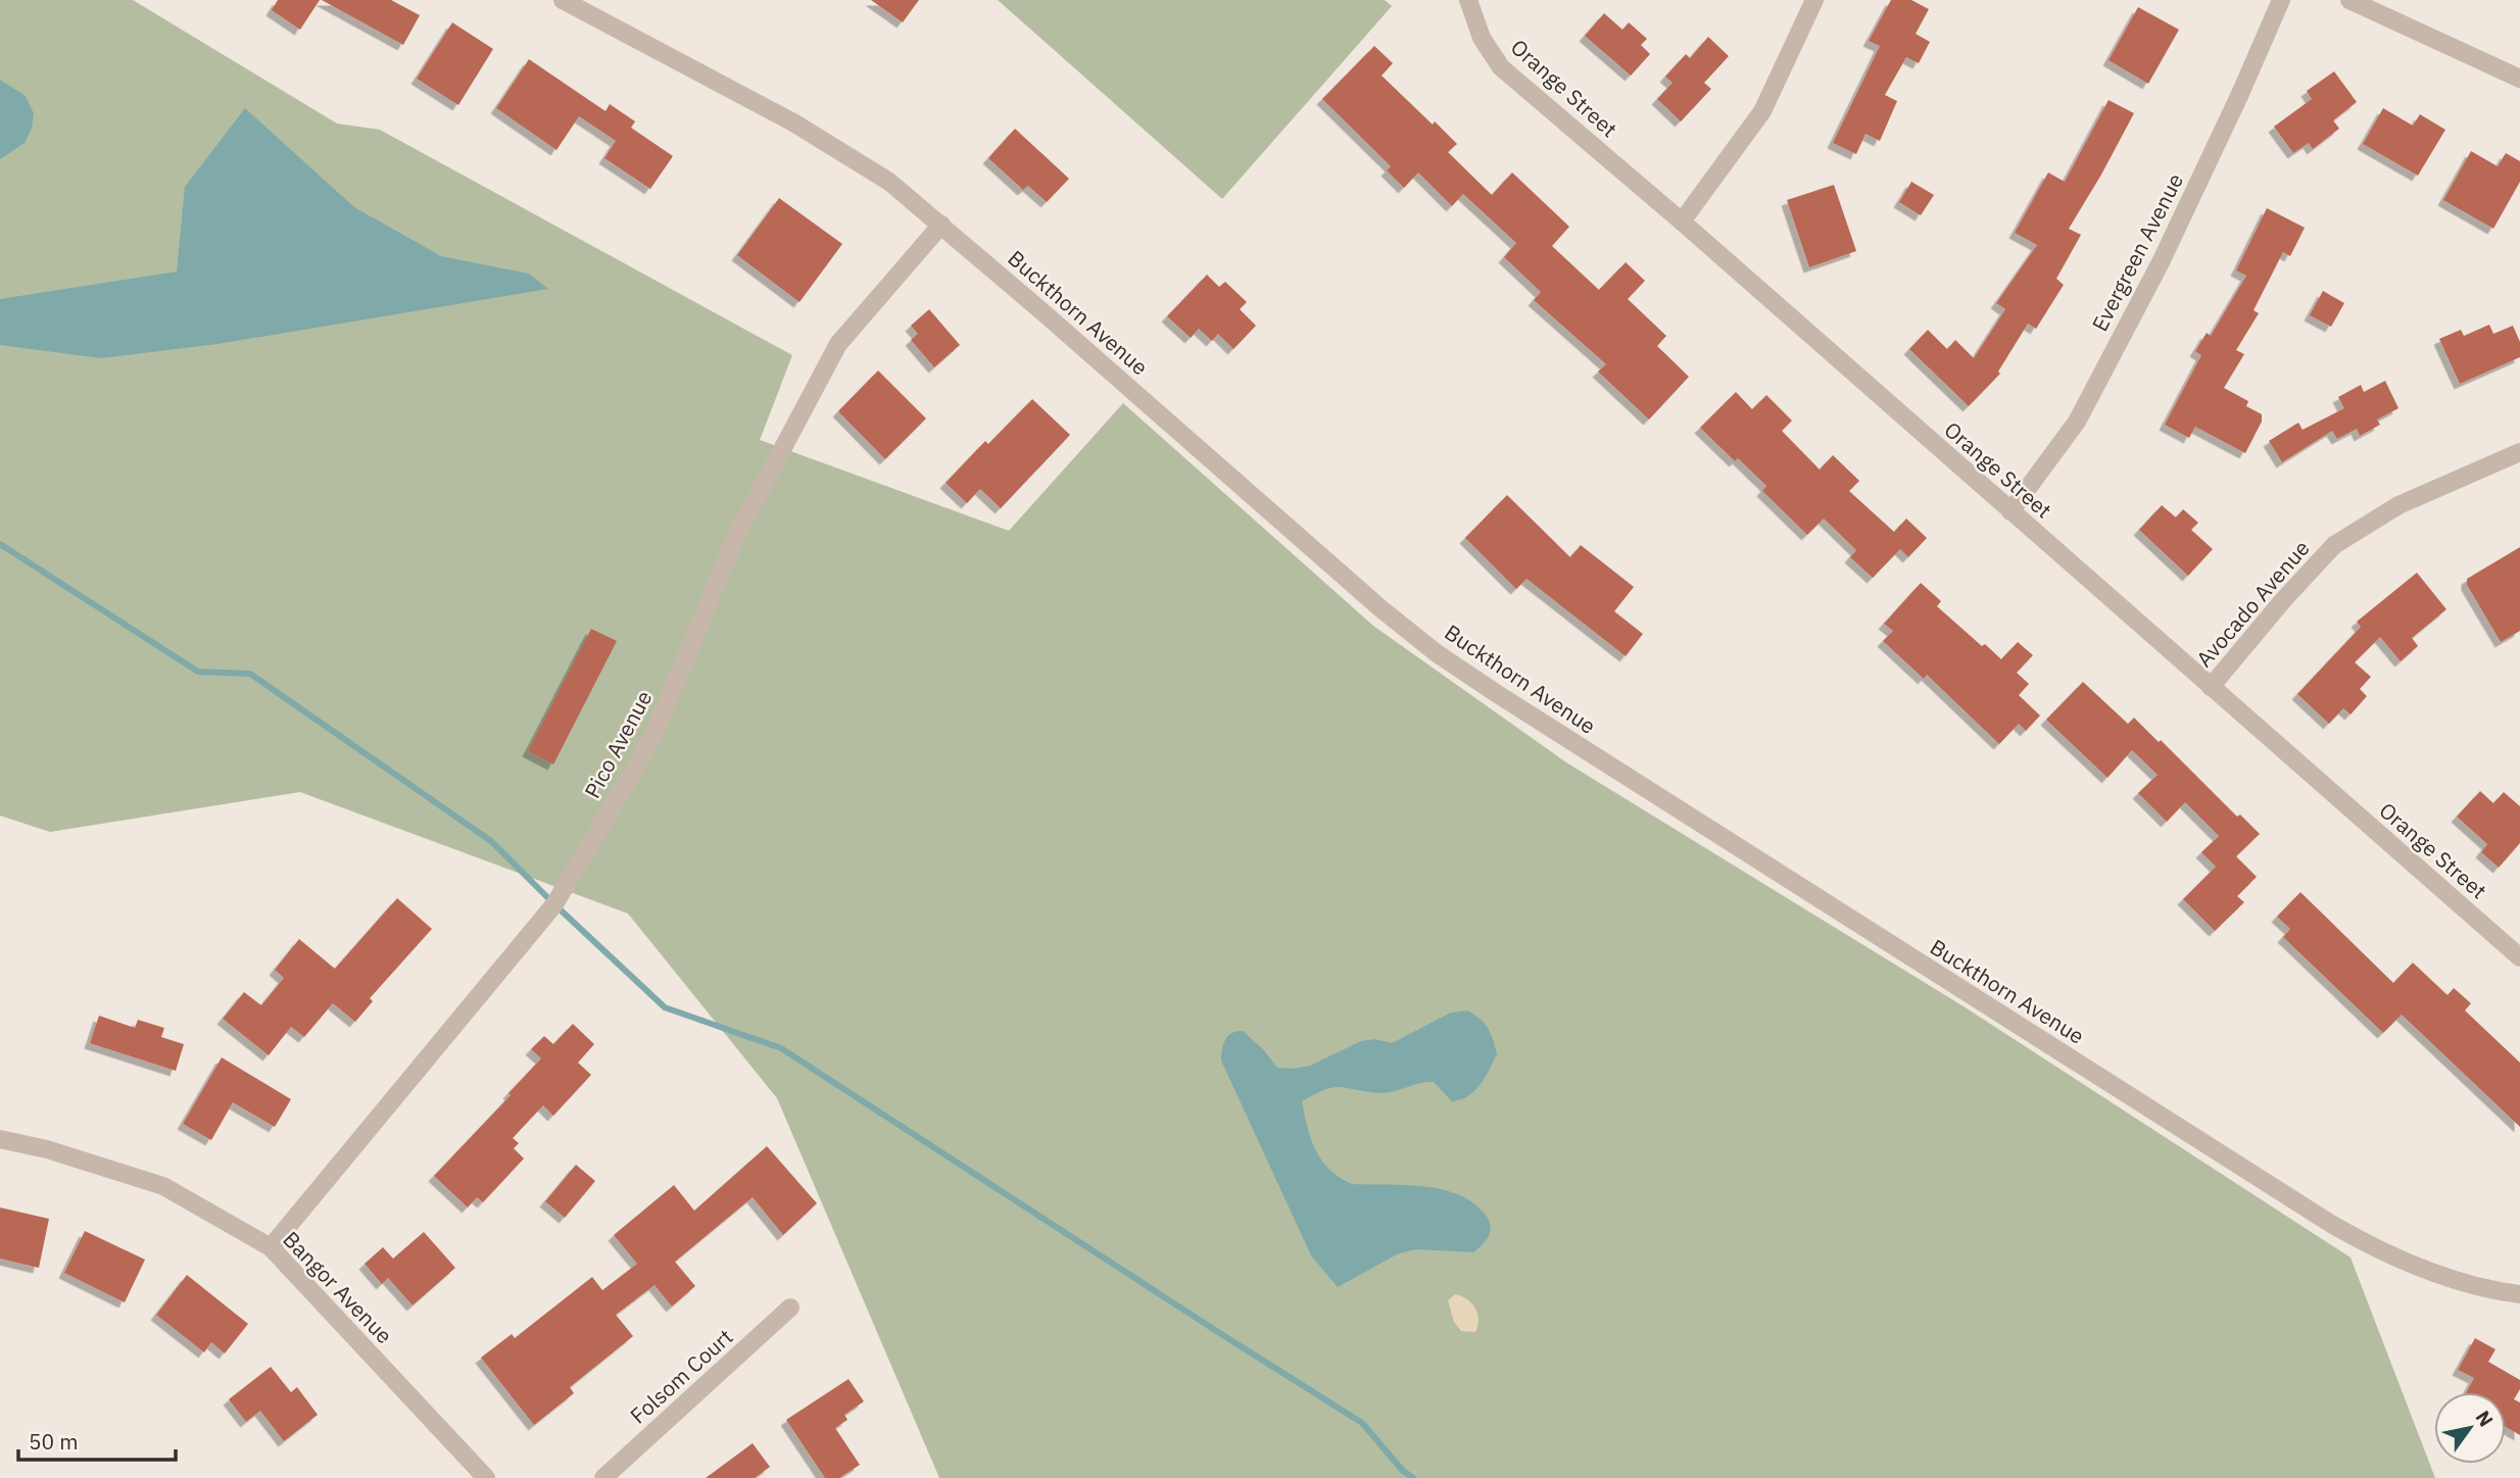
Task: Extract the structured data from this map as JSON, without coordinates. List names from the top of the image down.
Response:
{
  "streets": {
    "street": [
      "Orange Street",
      "Evergreen Avenue",
      "Buckthorn Avenue",
      "Avocado Avenue",
      "Pico Avenue",
      "Bangor Avenue",
      "Folsom Court"
    ]
  },
  "crossings": [
    ["Orange Street", "Evergreen Avenue"],
    ["Orange Street", "Avocado Avenue"],
    ["Buckthorn Avenue", "Pico Avenue"],
    ["Pico Avenue", "Bangor Avenue"]
  ],
  "scale_bar": "50 m",
  "north": "top right"
}
